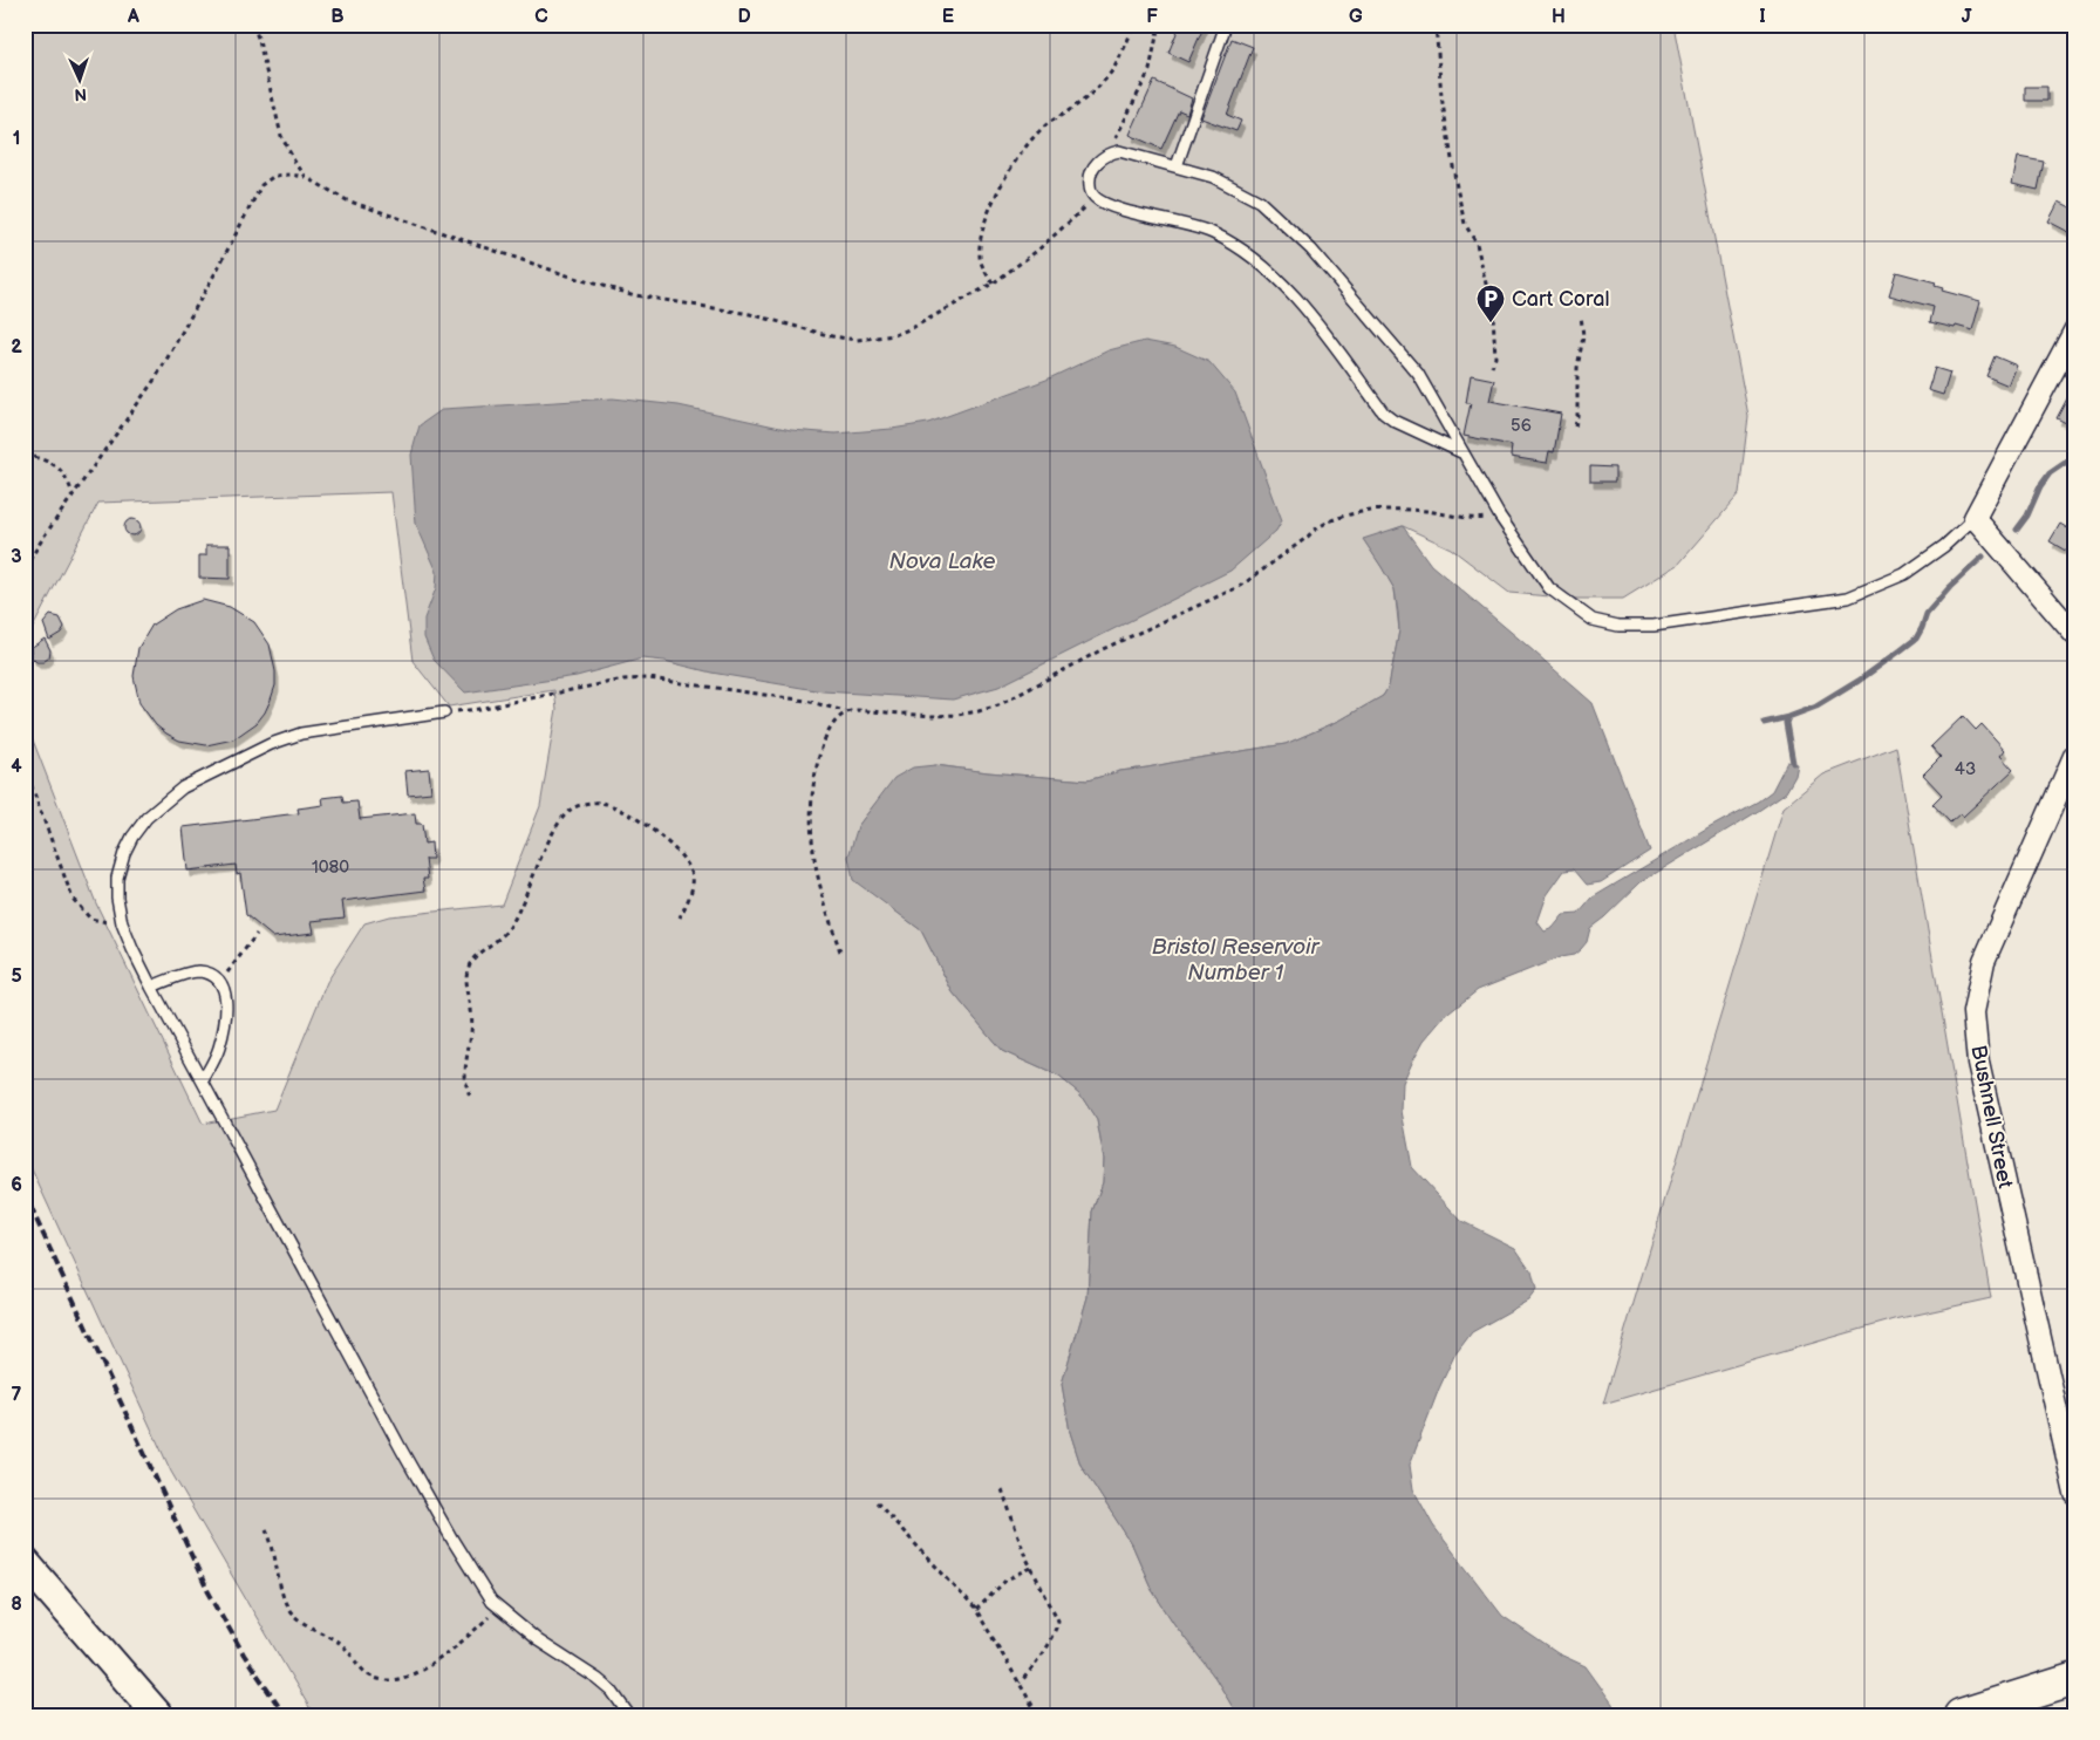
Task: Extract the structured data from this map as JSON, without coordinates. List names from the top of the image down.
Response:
{
  "streets": {
    "street": ["Bushnell Street"]
  },
  "water": ["Nova Lake", "Bristol Reservoir Number 1"],
  "places": {
    "parking": ["Cart Coral"]
  },
  "house_numbers": ["56", "43", "1080"],
  "north": "bottom",
  "grid": {
    "columns": [
      "A",
      "B",
      "C",
      "D",
      "E",
      "F",
      "G",
      "H",
      "I",
      "J"
    ],
    "rows": [
      "1",
      "2",
      "3",
      "4",
      "5",
      "6",
      "7",
      "8"
    ]
  }
}
